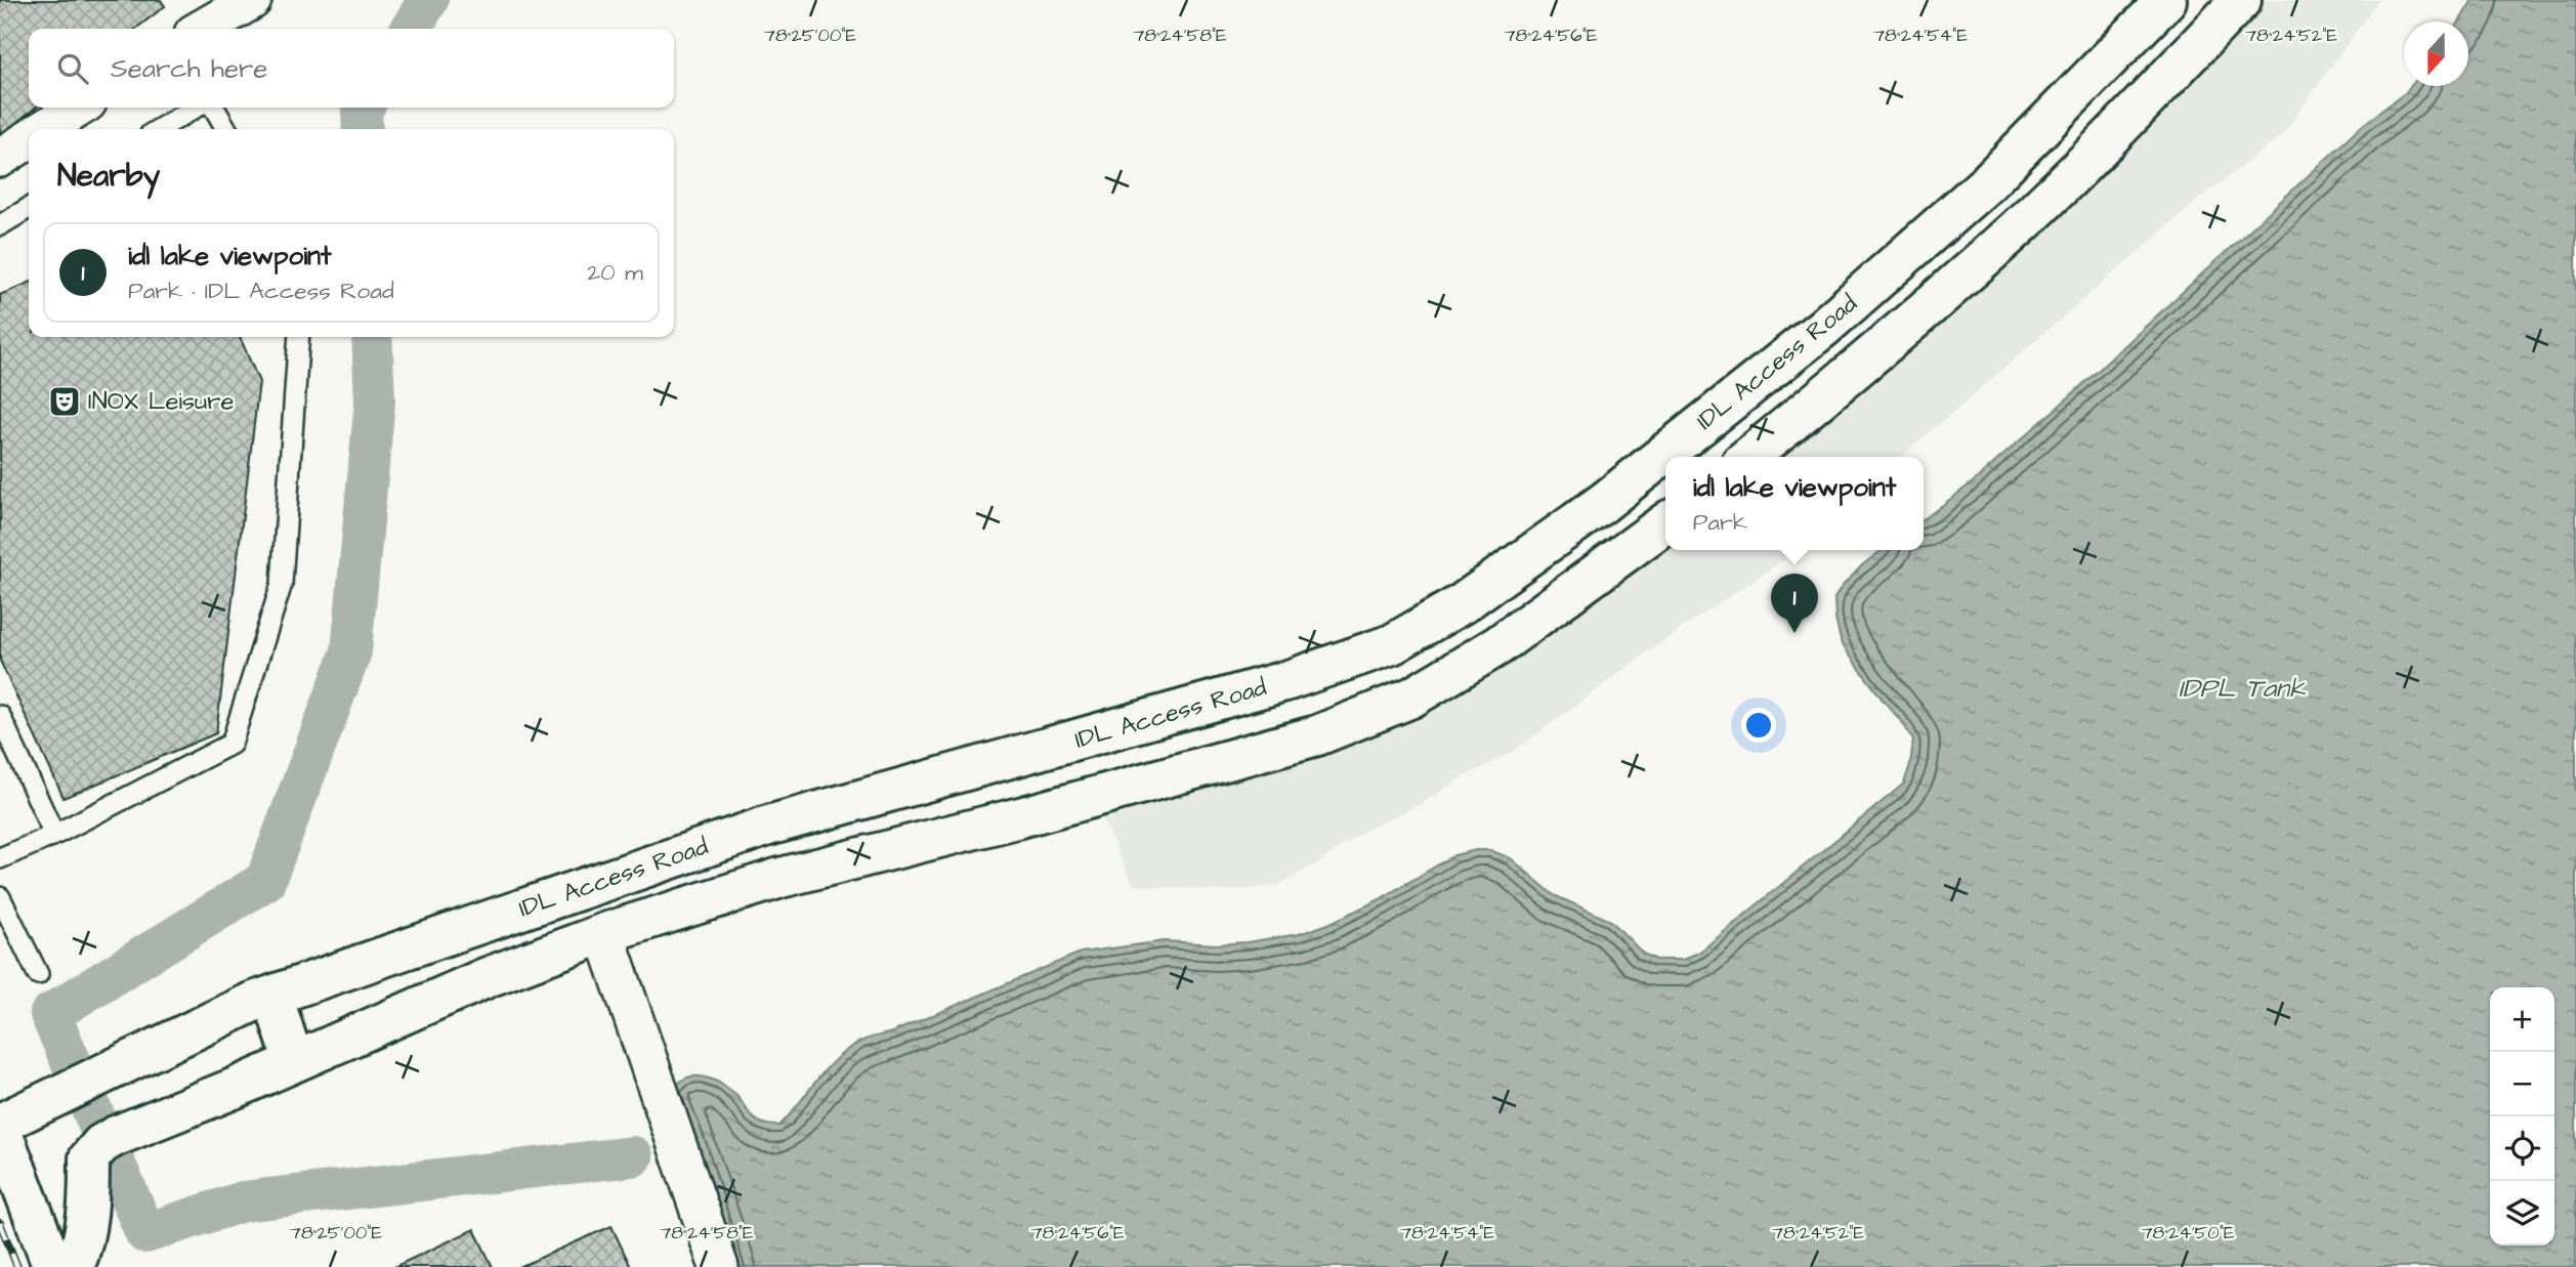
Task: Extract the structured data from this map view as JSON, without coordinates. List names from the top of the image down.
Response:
{
  "streets": {
    "main road": ["IDL Access Road"]
  },
  "water": ["IDPL Tank"],
  "places": {
    "theatre": ["INOX Leisure"]
  },
  "north": "bottom",
  "page": {
    "search": "Search here",
    "heading": "Nearby",
    "list": [
      {
        "mark": "1",
        "name": "idl lake viewpoint",
        "note": "Park · IDL Access Road",
        "value": "20 m"
      }
    ],
    "popup": ["idl lake viewpoint", "Park"],
    "pins": "1",
    "map_buttons": ["+", "−"]
  },
  "coordinates": [
    "78°25'00\"E",
    "78°24'58\"E",
    "78°24'56\"E",
    "78°24'54\"E",
    "78°24'52\"E",
    "78°24'50\"E"
  ]
}
